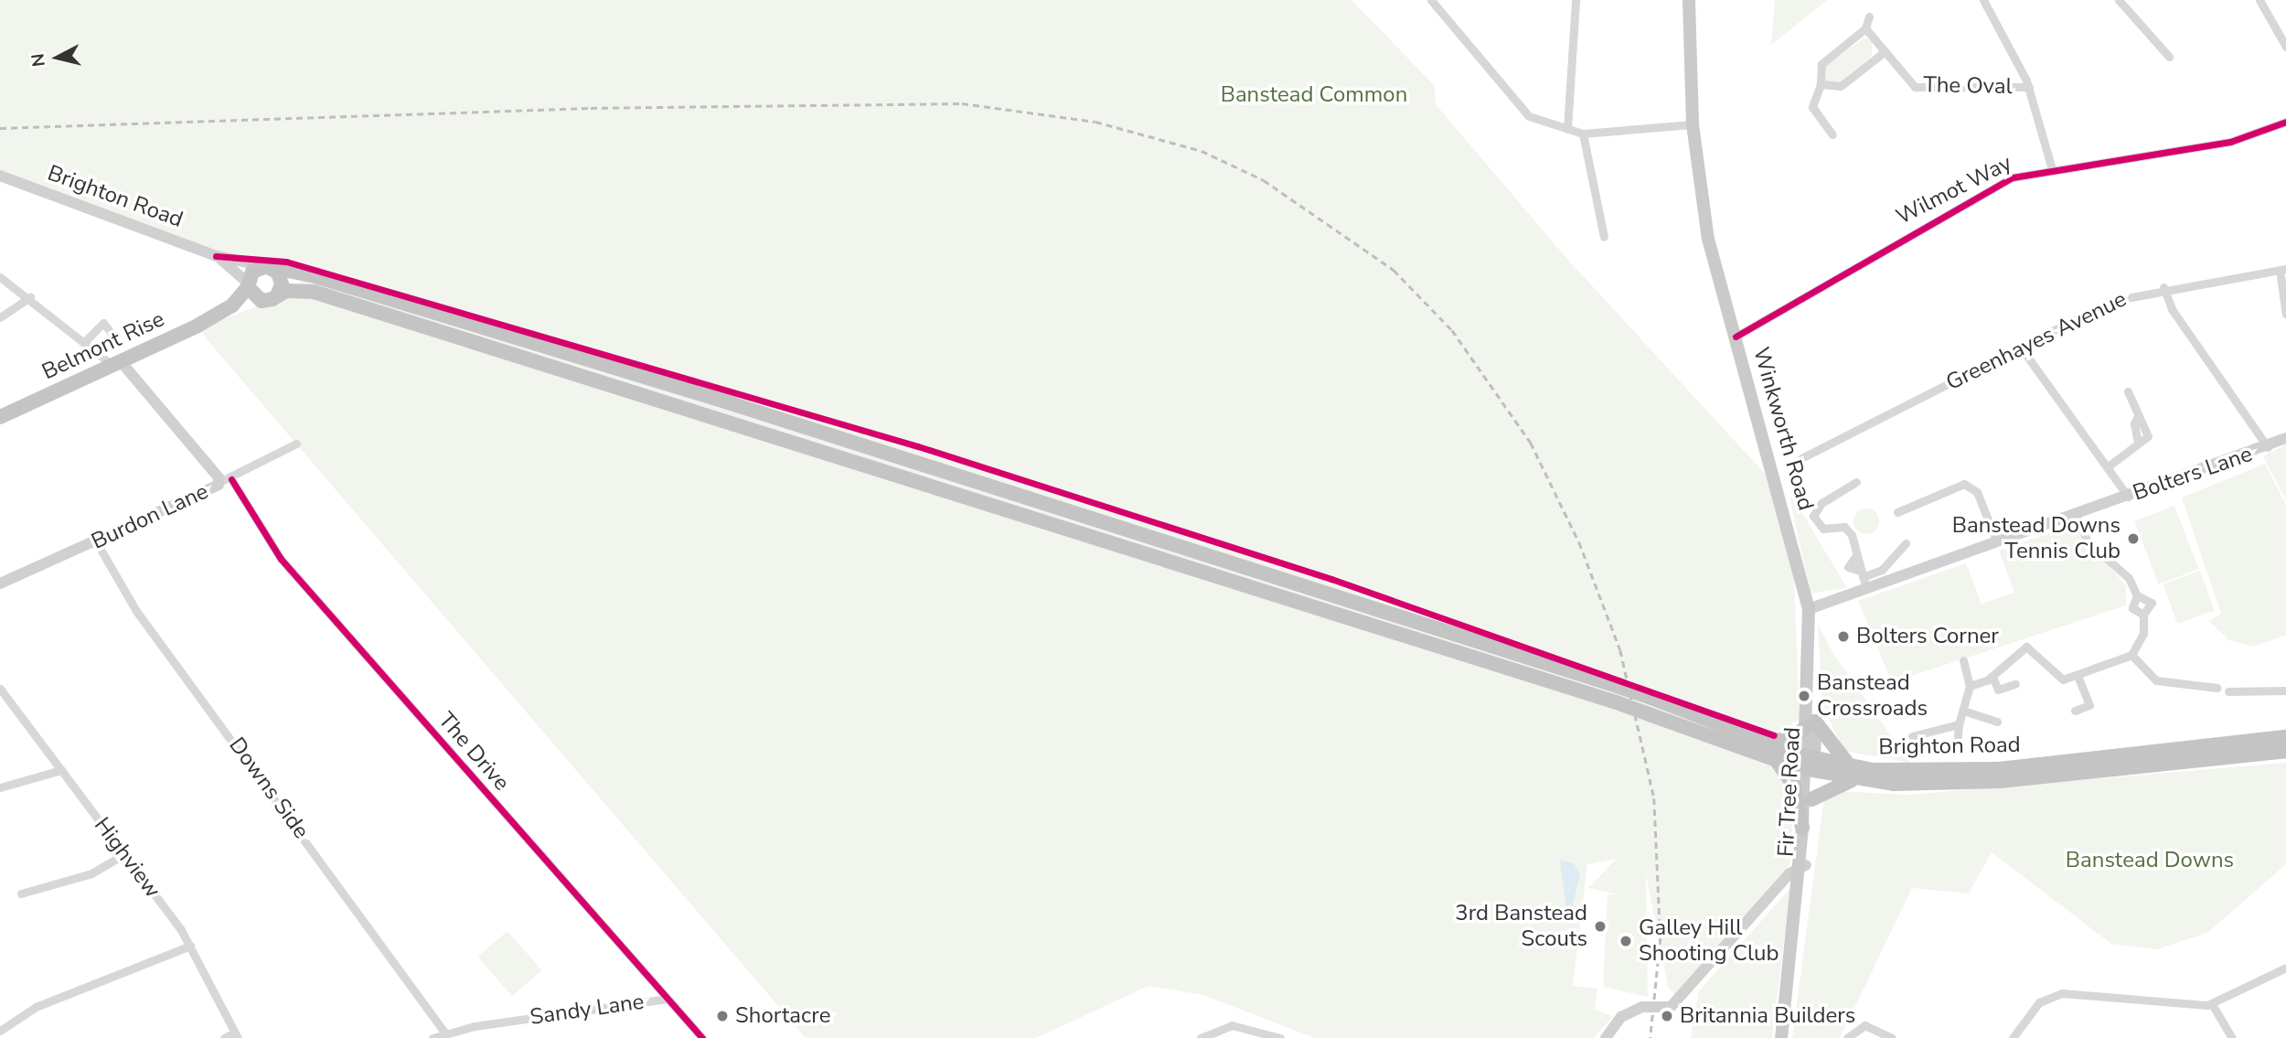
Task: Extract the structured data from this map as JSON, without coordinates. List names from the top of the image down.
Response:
{
  "streets": {
    "highway": ["Brighton Road", "Belmont Rise"],
    "main road": [
      "Winkworth Road",
      "Bolters Lane",
      "Burdon Lane",
      "Fir Tree Road"
    ],
    "street": [
      "The Oval",
      "Wilmot Way",
      "Greenhayes Avenue",
      "The Drive",
      "Downs Side",
      "Highview",
      "Sandy Lane"
    ]
  },
  "crossings": [
    ["Wilmot Way", "Winkworth Road"],
    ["Brighton Road", "Belmont Rise"],
    ["Brighton Road", "Fir Tree Road"],
    ["Winkworth Road", "Bolters Lane"],
    ["Winkworth Road", "Fir Tree Road"],
    ["Burdon Lane", "The Drive"],
    ["Burdon Lane", "Downs Side"],
    ["The Drive", "Sandy Lane"],
    ["Downs Side", "Sandy Lane"]
  ],
  "parks": ["Banstead Common", "Banstead Downs"],
  "places": [
    "Banstead Downs Tennis Club",
    "Bolters Corner",
    "Banstead Crossroads",
    "3rd Banstead Scouts",
    "Galley Hill Shooting Club",
    "Shortacre",
    "Britannia Builders"
  ],
  "north": "left"
}
